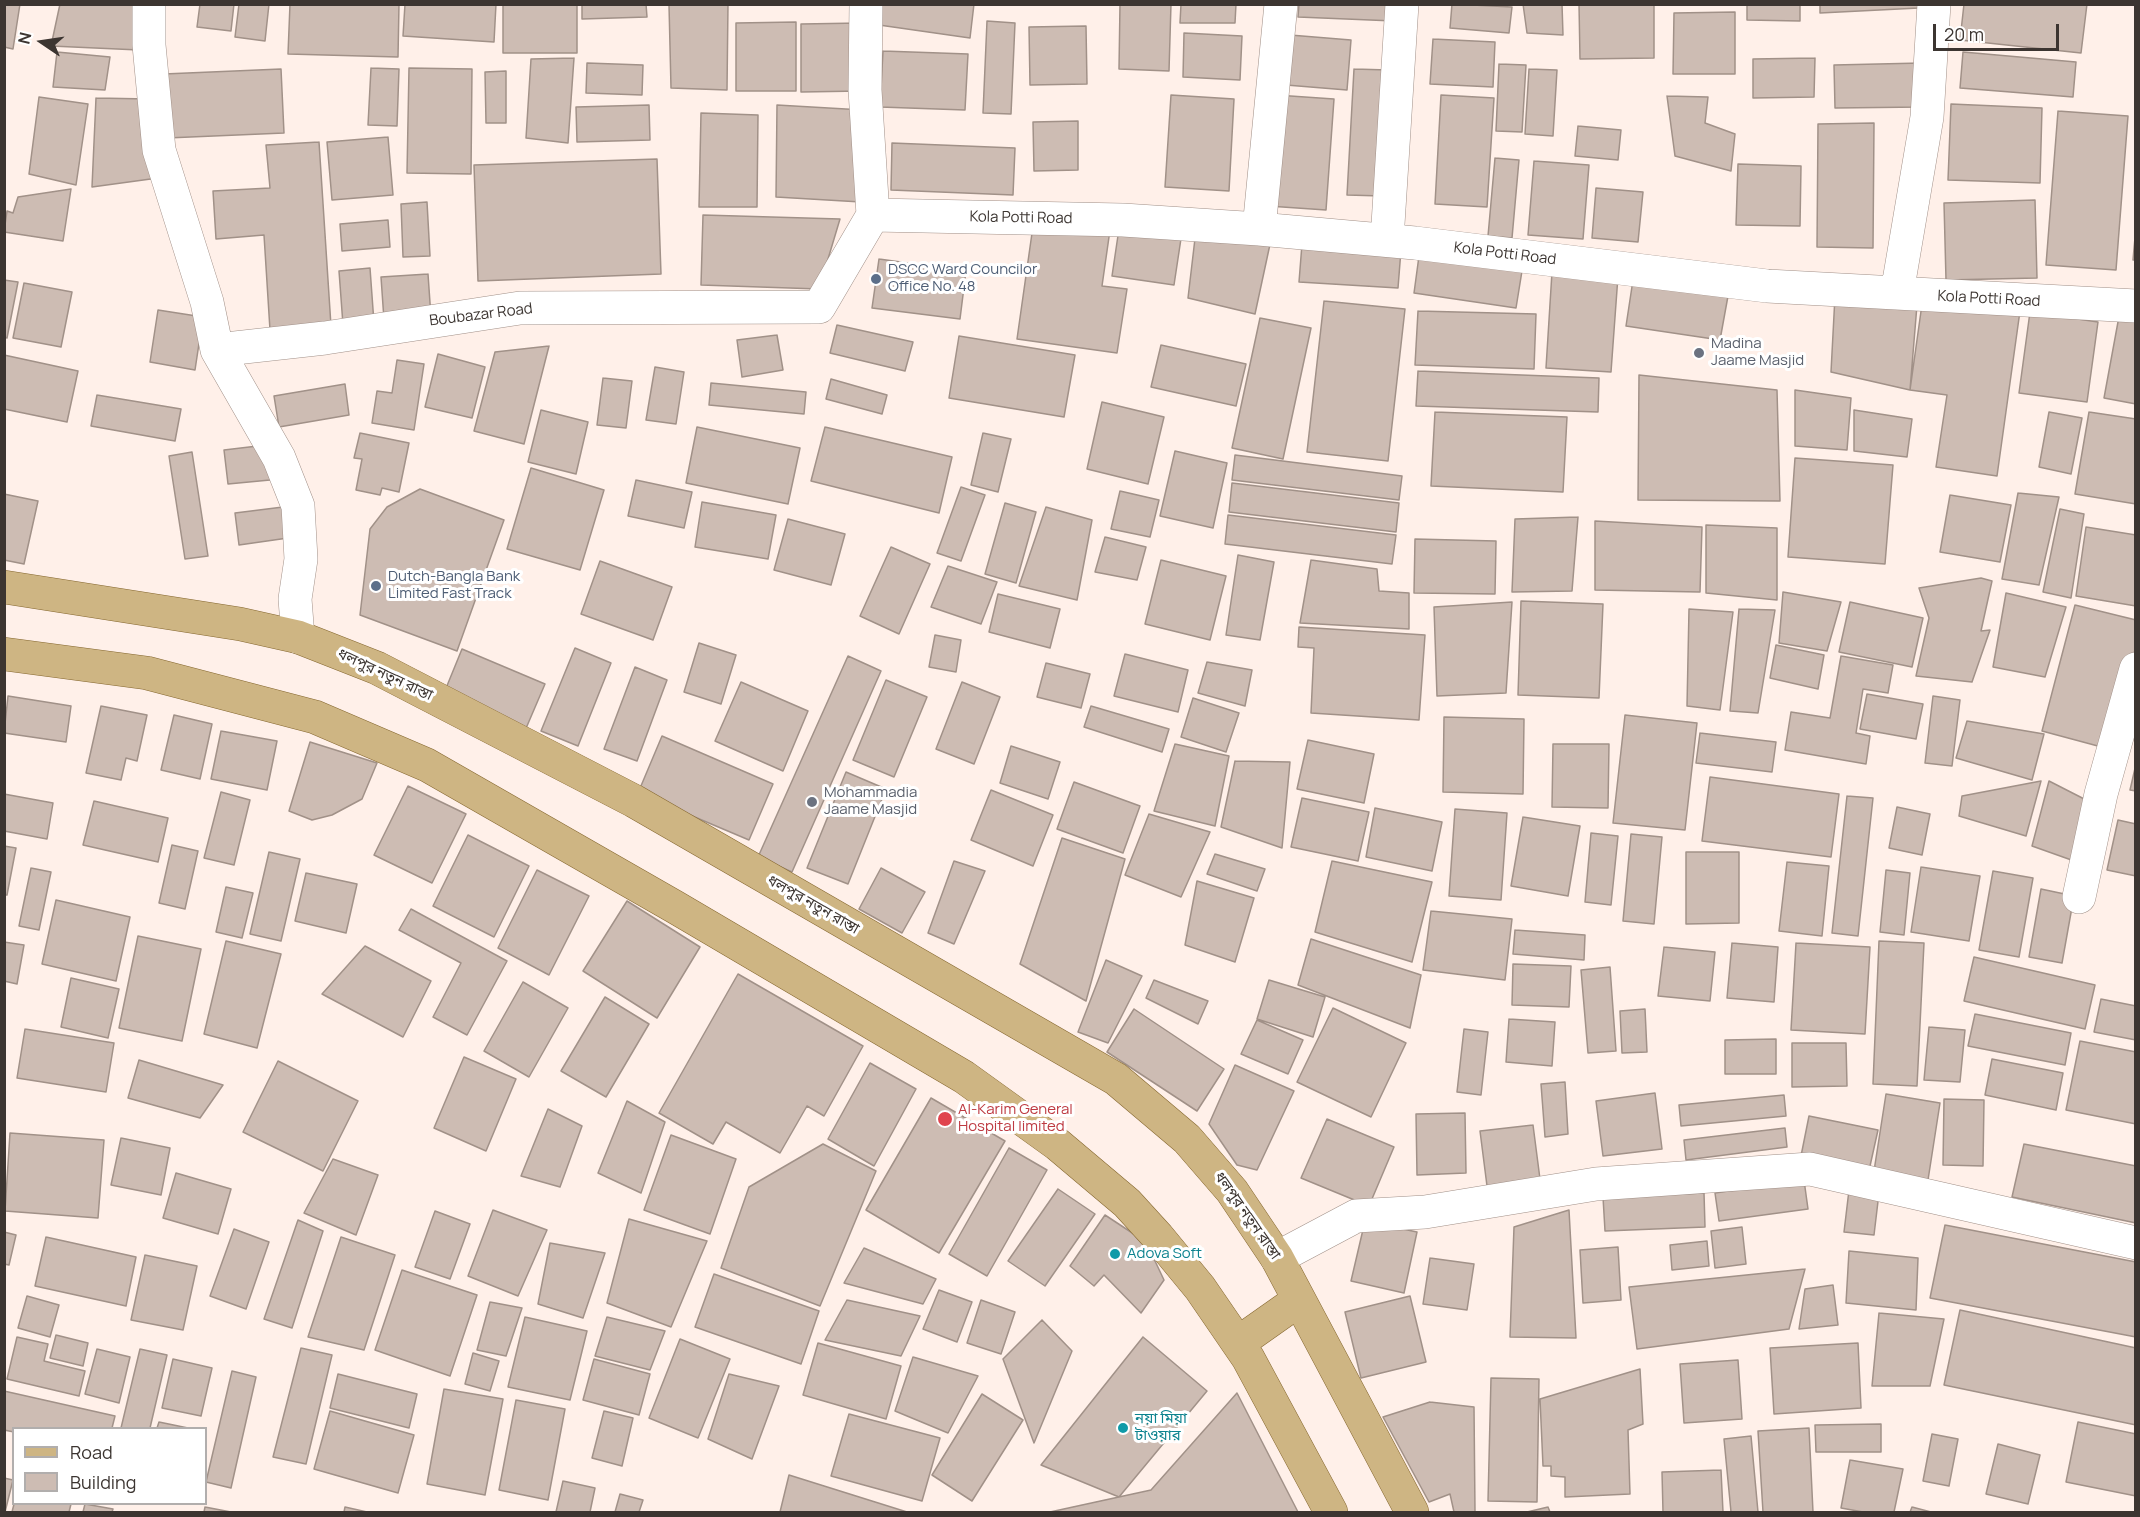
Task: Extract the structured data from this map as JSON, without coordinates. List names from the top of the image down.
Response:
{
  "streets": {
    "main road": ["ধলপুর নতুন রাস্তা"],
    "street": ["Kola Potti Road", "Boubazar Road"]
  },
  "crossings": [
    ["Kola Potti Road", "Boubazar Road"]
  ],
  "places": [
    "DSCC Ward Councilor Office No. 48",
    "Madina Jaame Masjid",
    "Dutch-Bangla Bank Limited Fast Track",
    "Mohammadia Jaame Masjid",
    "Al-Karim General Hospital limited",
    "Adova Soft",
    "নয়া মিয়া টাওয়ার"
  ],
  "legend": ["Road", "Building"],
  "scale_bar": "20 m",
  "north": "left"
}
